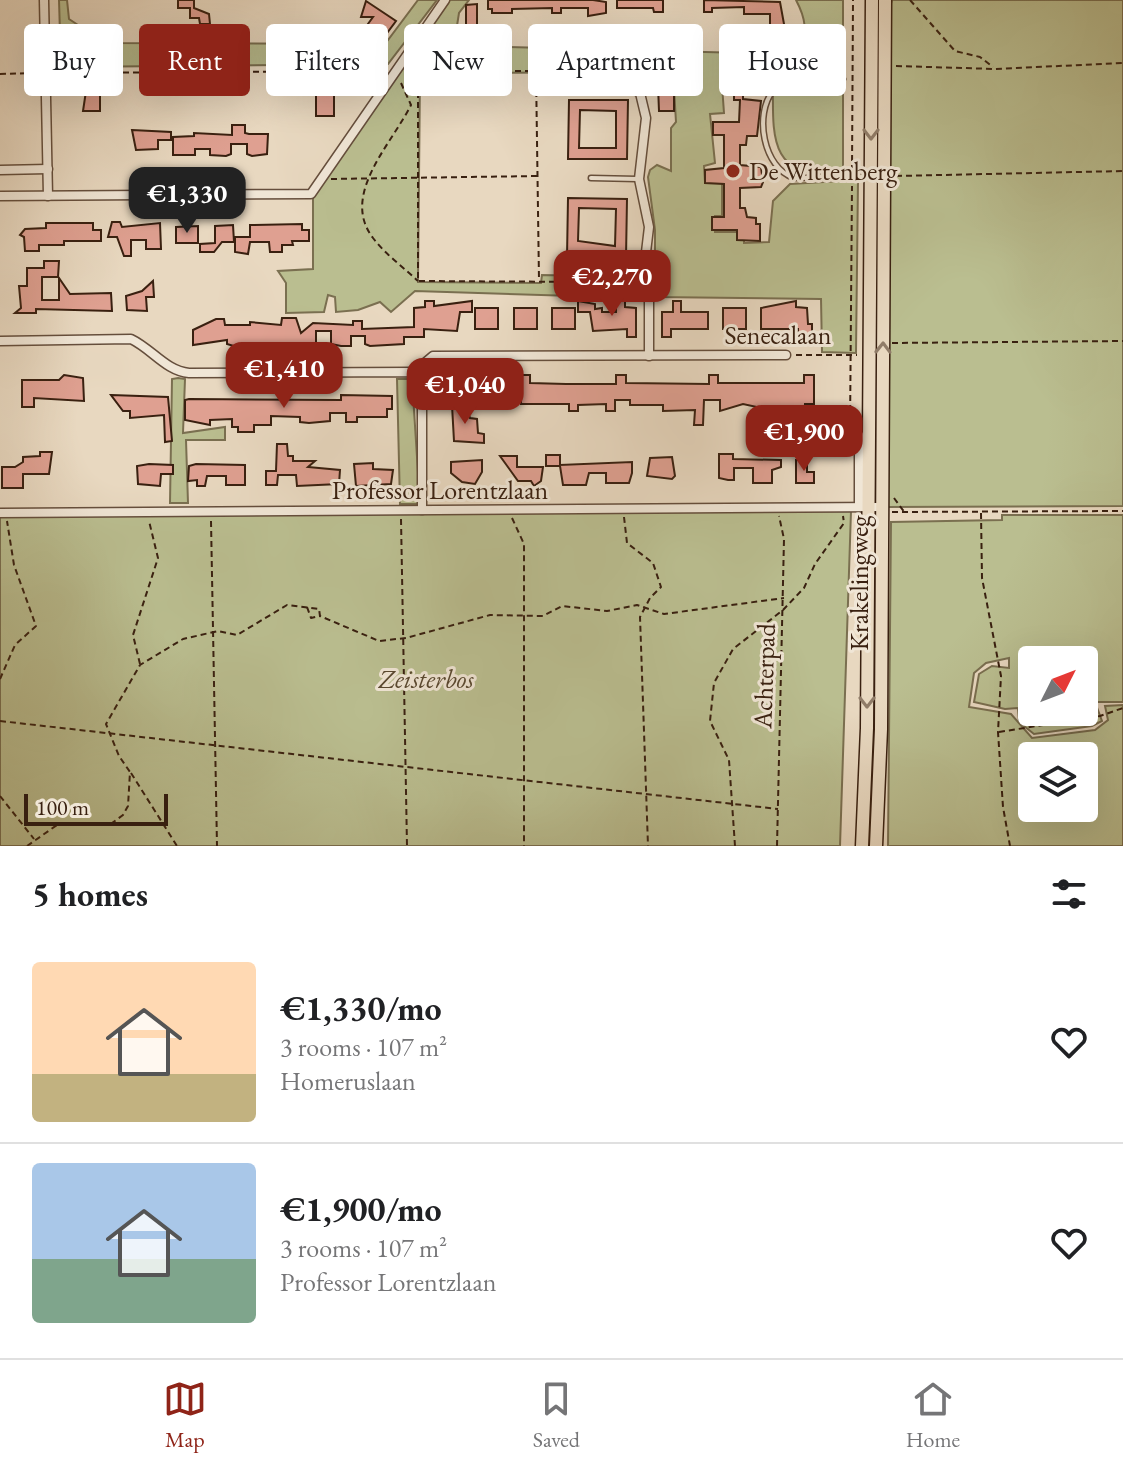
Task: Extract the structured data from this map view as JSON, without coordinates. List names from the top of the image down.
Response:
{
  "streets": {
    "main road": ["Krakelingweg"],
    "street": ["Senecalaan", "Professor Lorentzlaan"],
    "path": ["Achterpad"]
  },
  "crossings": [
    ["Professor Lorentzlaan", "Krakelingweg"],
    ["Professor Lorentzlaan", "Achterpad"]
  ],
  "parks": ["Zeisterbos"],
  "places": ["De Wittenberg"],
  "scale_bar": "100 m",
  "north": "top right",
  "page": {
    "chip": [
      "Buy",
      "Rent",
      "Filters",
      "New",
      "Apartment",
      "House"
    ],
    "price": [
      "€1,330",
      "€2,270",
      "€1,410",
      "€1,040",
      "€1,900"
    ],
    "scale": "100 m",
    "heading": "5 homes",
    "list": [
      {
        "name": "€1,330/mo",
        "note": "3 rooms · 107 m² · Homeruslaan"
      },
      {
        "name": "€1,900/mo",
        "note": "3 rooms · 107 m² · Professor Lorentzlaan"
      }
    ],
    "tabs": ["Map", "Saved", "Home"]
  }
}
